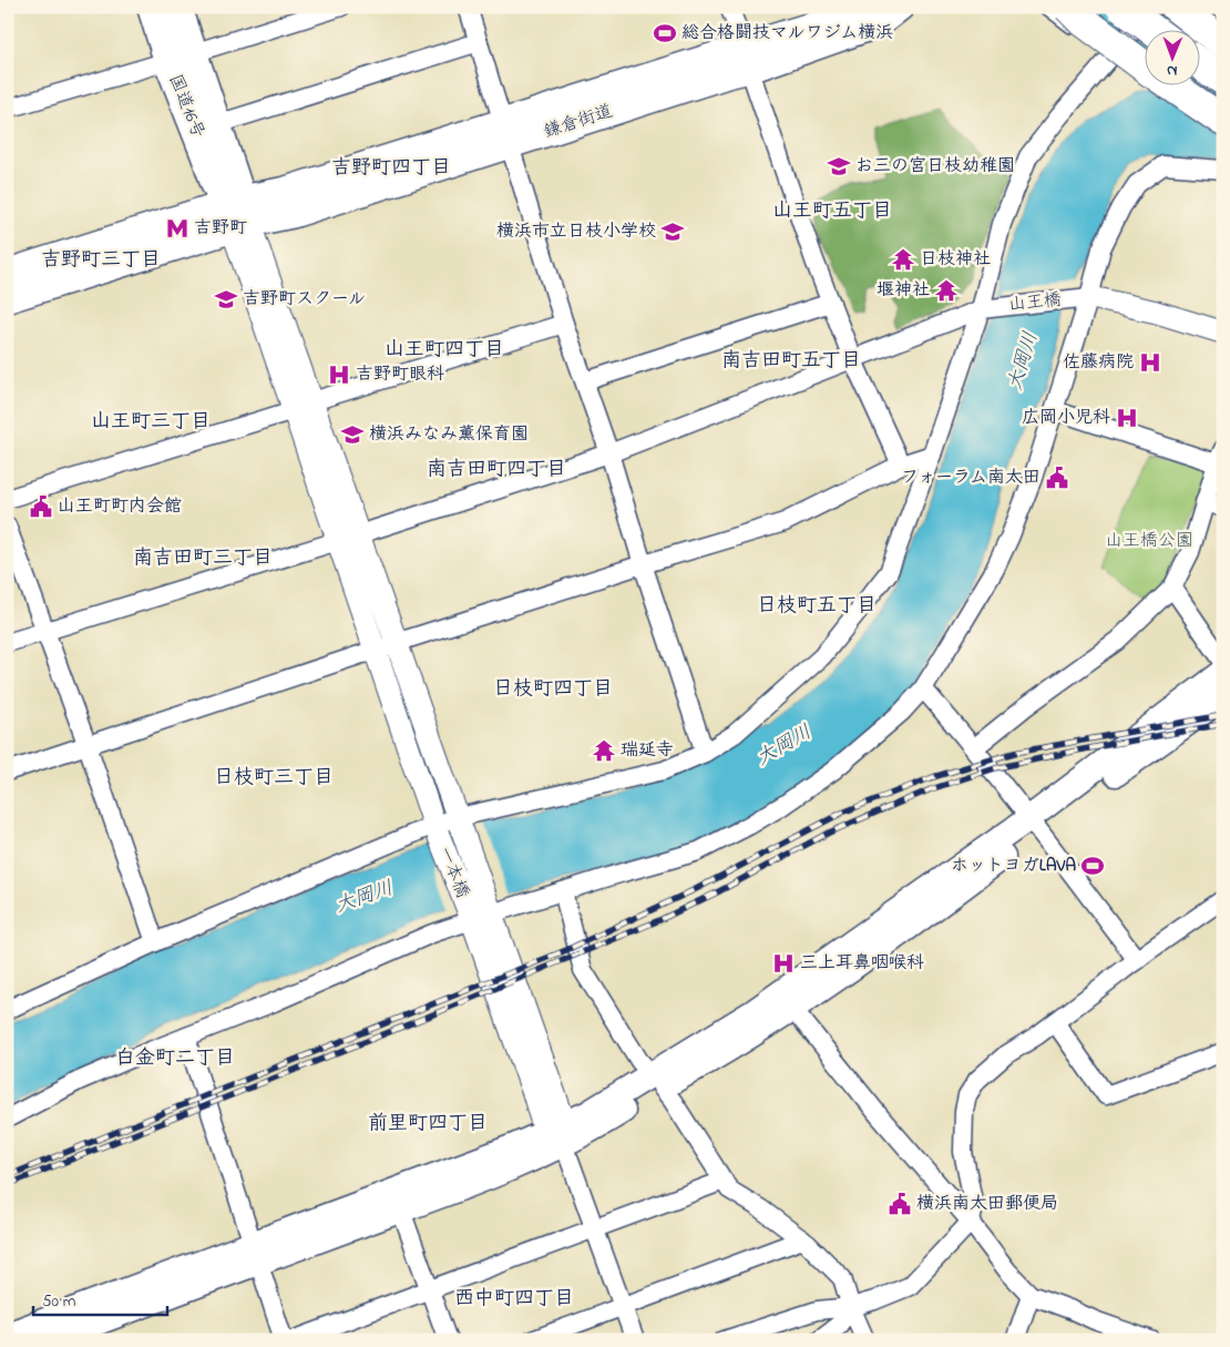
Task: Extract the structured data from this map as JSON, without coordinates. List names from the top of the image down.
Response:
{
  "streets": {
    "highway": ["国道16号"],
    "main road": ["鎌倉街道"],
    "street": ["山王橋", "一本橋"]
  },
  "crossings": [
    ["国道16号", "鎌倉街道"],
    ["山王橋", "一本橋"]
  ],
  "districts": [
    "吉野町四丁目",
    "山王町五丁目",
    "吉野町三丁目",
    "山王町四丁目",
    "南吉田町五丁目",
    "山王町三丁目",
    "南吉田町四丁目",
    "南吉田町三丁目",
    "日枝町五丁目",
    "日枝町四丁目",
    "日枝町三丁目",
    "白金町二丁目",
    "前里町四丁目",
    "西中町四丁目"
  ],
  "water": ["大岡川"],
  "parks": ["山王橋公園"],
  "places": {
    "sports": ["総合格闘技マルワジム横浜", "ホットヨガLAVA"],
    "school or university": [
      "お三の宮日枝幼稚園",
      "横浜市立日枝小学校",
      "吉野町スクール",
      "横浜みなみ薫保育園"
    ],
    "metro station": ["吉野町"],
    "temple": ["日枝神社", "堰神社", "瑞延寺"],
    "hospital": [
      "佐藤病院",
      "吉野町眼科",
      "広岡小児科",
      "三上耳鼻咽喉科"
    ],
    "public building": ["フォーラム南太田", "山王町町内会館", "横浜南太田郵便局"]
  },
  "scale_bar": "50 m",
  "north": "bottom"
}
